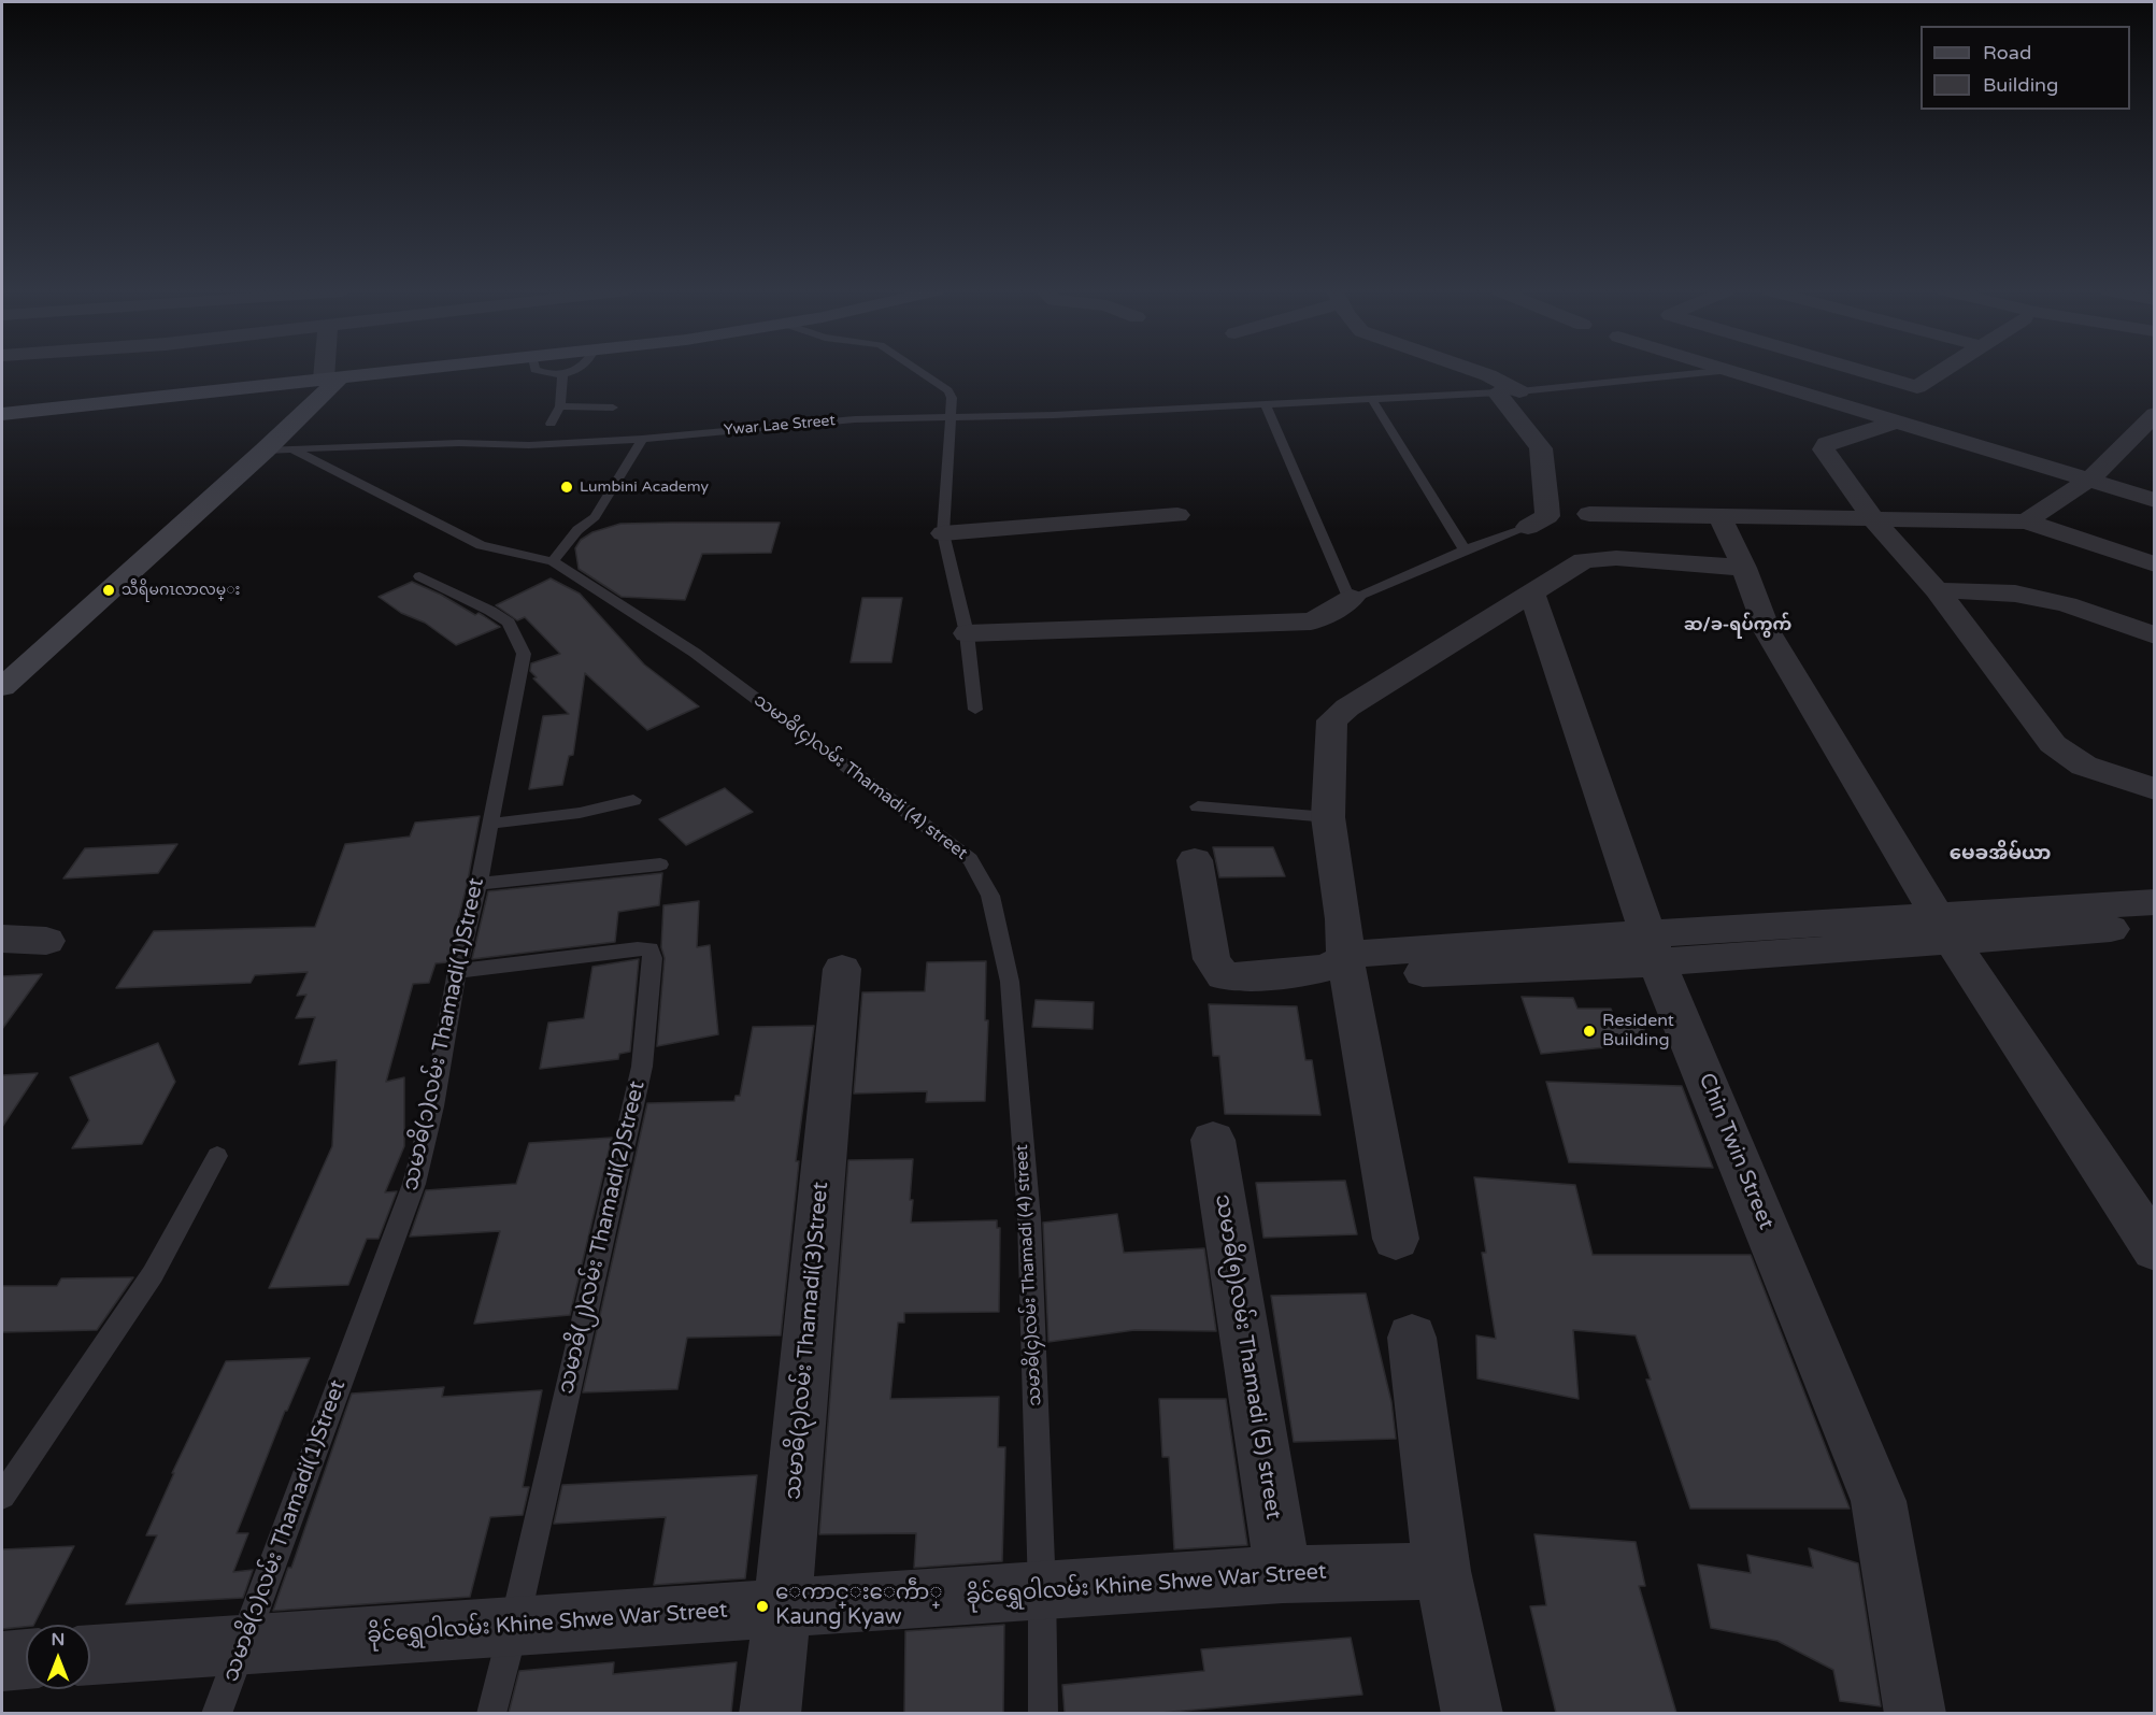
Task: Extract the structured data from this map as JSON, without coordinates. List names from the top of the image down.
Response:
{
  "streets": {
    "street": [
      "Chin Twin Street",
      "သမာဓိ(၃)လမ်း Thamadi(3)Street",
      "သမာဓိ(၅)လမ်း Thamadi (5) street",
      "ခိုင်ရွှေဝါလမ်း Khine Shwe War Street"
    ],
    "lane": [
      "Ywar Lae Street",
      "သမာဓိ(၄)လမ်း Thamadi (4) street",
      "သမာဓိ(၁)လမ်း Thamadi(1)Street",
      "သမာဓိ(၂)လမ်း Thamadi(2)Street"
    ]
  },
  "crossings": [
    ["Ywar Lae Street", "သမာဓိ(၄)လမ်း Thamadi (4) street"],
    ["သမာဓိ(၄)လမ်း Thamadi (4) street", "ခိုင်ရွှေဝါလမ်း Khine Shwe War Street"],
    ["သမာဓိ(၁)လမ်း Thamadi(1)Street", "သမာဓိ(၂)လမ်း Thamadi(2)Street"],
    ["သမာဓိ(၁)လမ်း Thamadi(1)Street", "ခိုင်ရွှေဝါလမ်း Khine Shwe War Street"],
    ["သမာဓိ(၂)လမ်း Thamadi(2)Street", "ခိုင်ရွှေဝါလမ်း Khine Shwe War Street"],
    ["သမာဓိ(၃)လမ်း Thamadi(3)Street", "ခိုင်ရွှေဝါလမ်း Khine Shwe War Street"],
    ["သမာဓိ(၅)လမ်း Thamadi (5) street", "ခိုင်ရွှေဝါလမ်း Khine Shwe War Street"]
  ],
  "districts": ["ဆ/ခ-ရပ်ကွက်", "မေခအိမ်ယာ"],
  "places": [
    "Lumbini Academy",
    "သီရိမဂၤလာလမ္‌း",
    "Resident Building",
    "ေကာင္းေကဵာ္ Kaung Kyaw"
  ],
  "legend": ["Road", "Building"],
  "north": "top"
}
